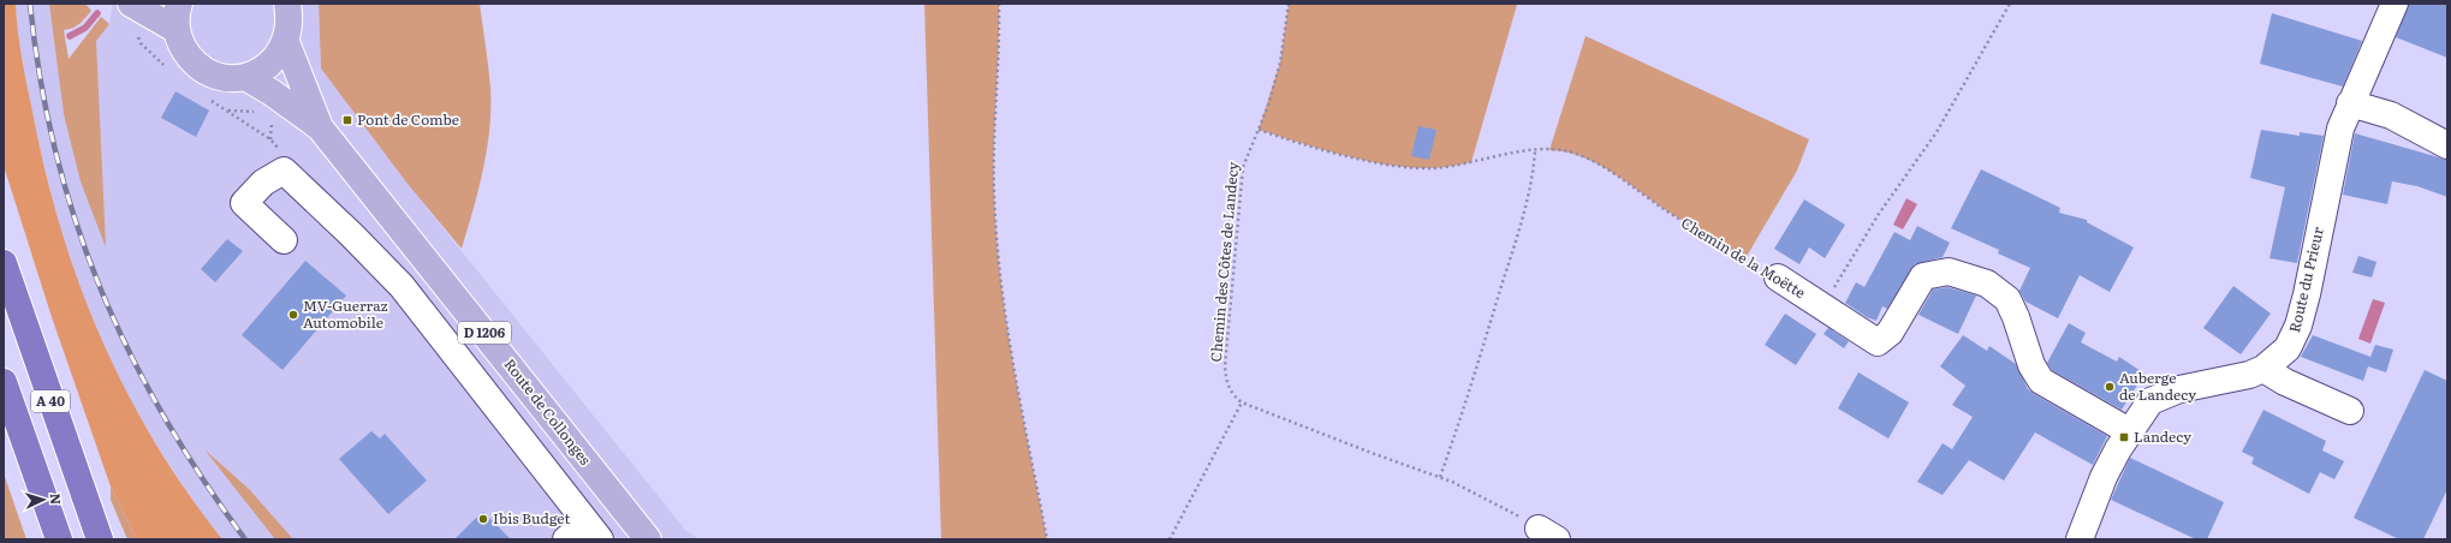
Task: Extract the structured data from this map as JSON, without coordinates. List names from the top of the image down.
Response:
{
  "streets": {
    "highway": ["A 40"],
    "main road": ["D 1206", "Route de Collonges"],
    "street": ["Chemin de la Moëtte", "Route du Prieur"],
    "path": ["Chemin des Côtes de Landecy"]
  },
  "crossings": [
    ["Chemin de la Moëtte", "Chemin des Côtes de Landecy"],
    ["Chemin de la Moëtte", "Route du Prieur"]
  ],
  "places": {
    "transit": ["Pont de Combe", "Landecy"],
    "other": ["MV-Guerraz Automobile", "Auberge de Landecy", "Ibis Budget"]
  },
  "north": "right"
}
